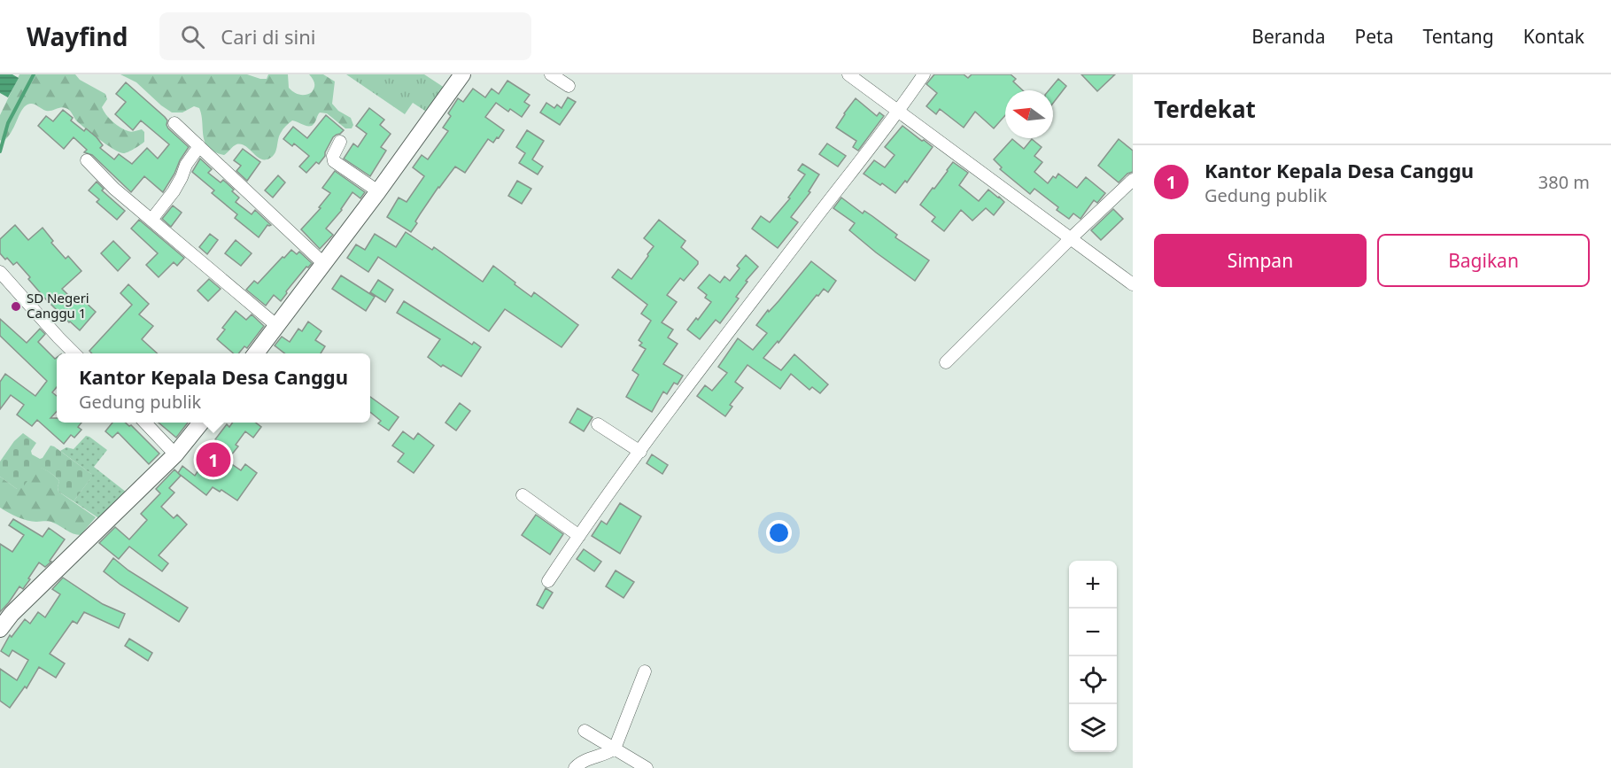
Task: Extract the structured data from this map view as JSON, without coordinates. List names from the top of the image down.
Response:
{
  "places": ["SD Negeri Canggu 1"],
  "north": "left",
  "page": {
    "header": "Wayfind",
    "search": "Cari di sini",
    "nav": [
      "Beranda",
      "Peta",
      "Tentang",
      "Kontak"
    ],
    "heading": "Terdekat",
    "list": [
      {
        "mark": "1",
        "name": "Kantor Kepala Desa Canggu",
        "note": "Gedung publik",
        "value": "380 m"
      }
    ],
    "buttons": ["Simpan", "Bagikan"],
    "popup": ["Kantor Kepala Desa Canggu", "Gedung publik"],
    "pins": "1",
    "map_buttons": ["+", "−"]
  }
}
